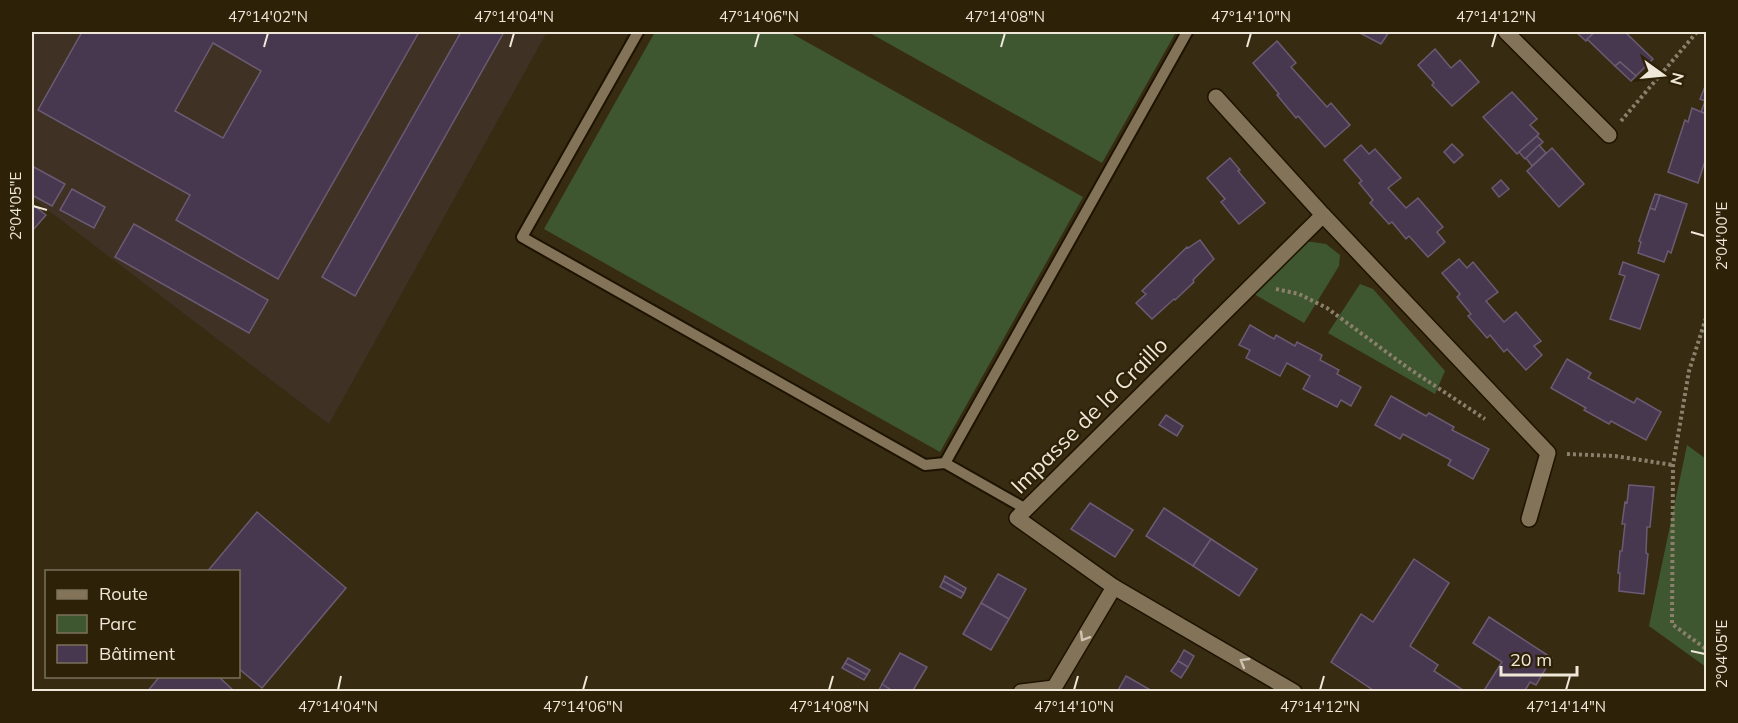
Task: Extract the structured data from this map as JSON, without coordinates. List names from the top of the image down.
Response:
{
  "streets": {
    "street": ["Impasse de la Craillo"]
  },
  "legend": ["Route", "Parc", "Bâtiment"],
  "scale_bar": "20 m",
  "north": "right",
  "coordinates": [
    "47°14'02\"N",
    "47°14'04\"N",
    "47°14'06\"N",
    "47°14'08\"N",
    "47°14'10\"N",
    "47°14'12\"N",
    "2°04'05\"E",
    "2°04'00\"E",
    "47°14'14\"N"
  ]
}
